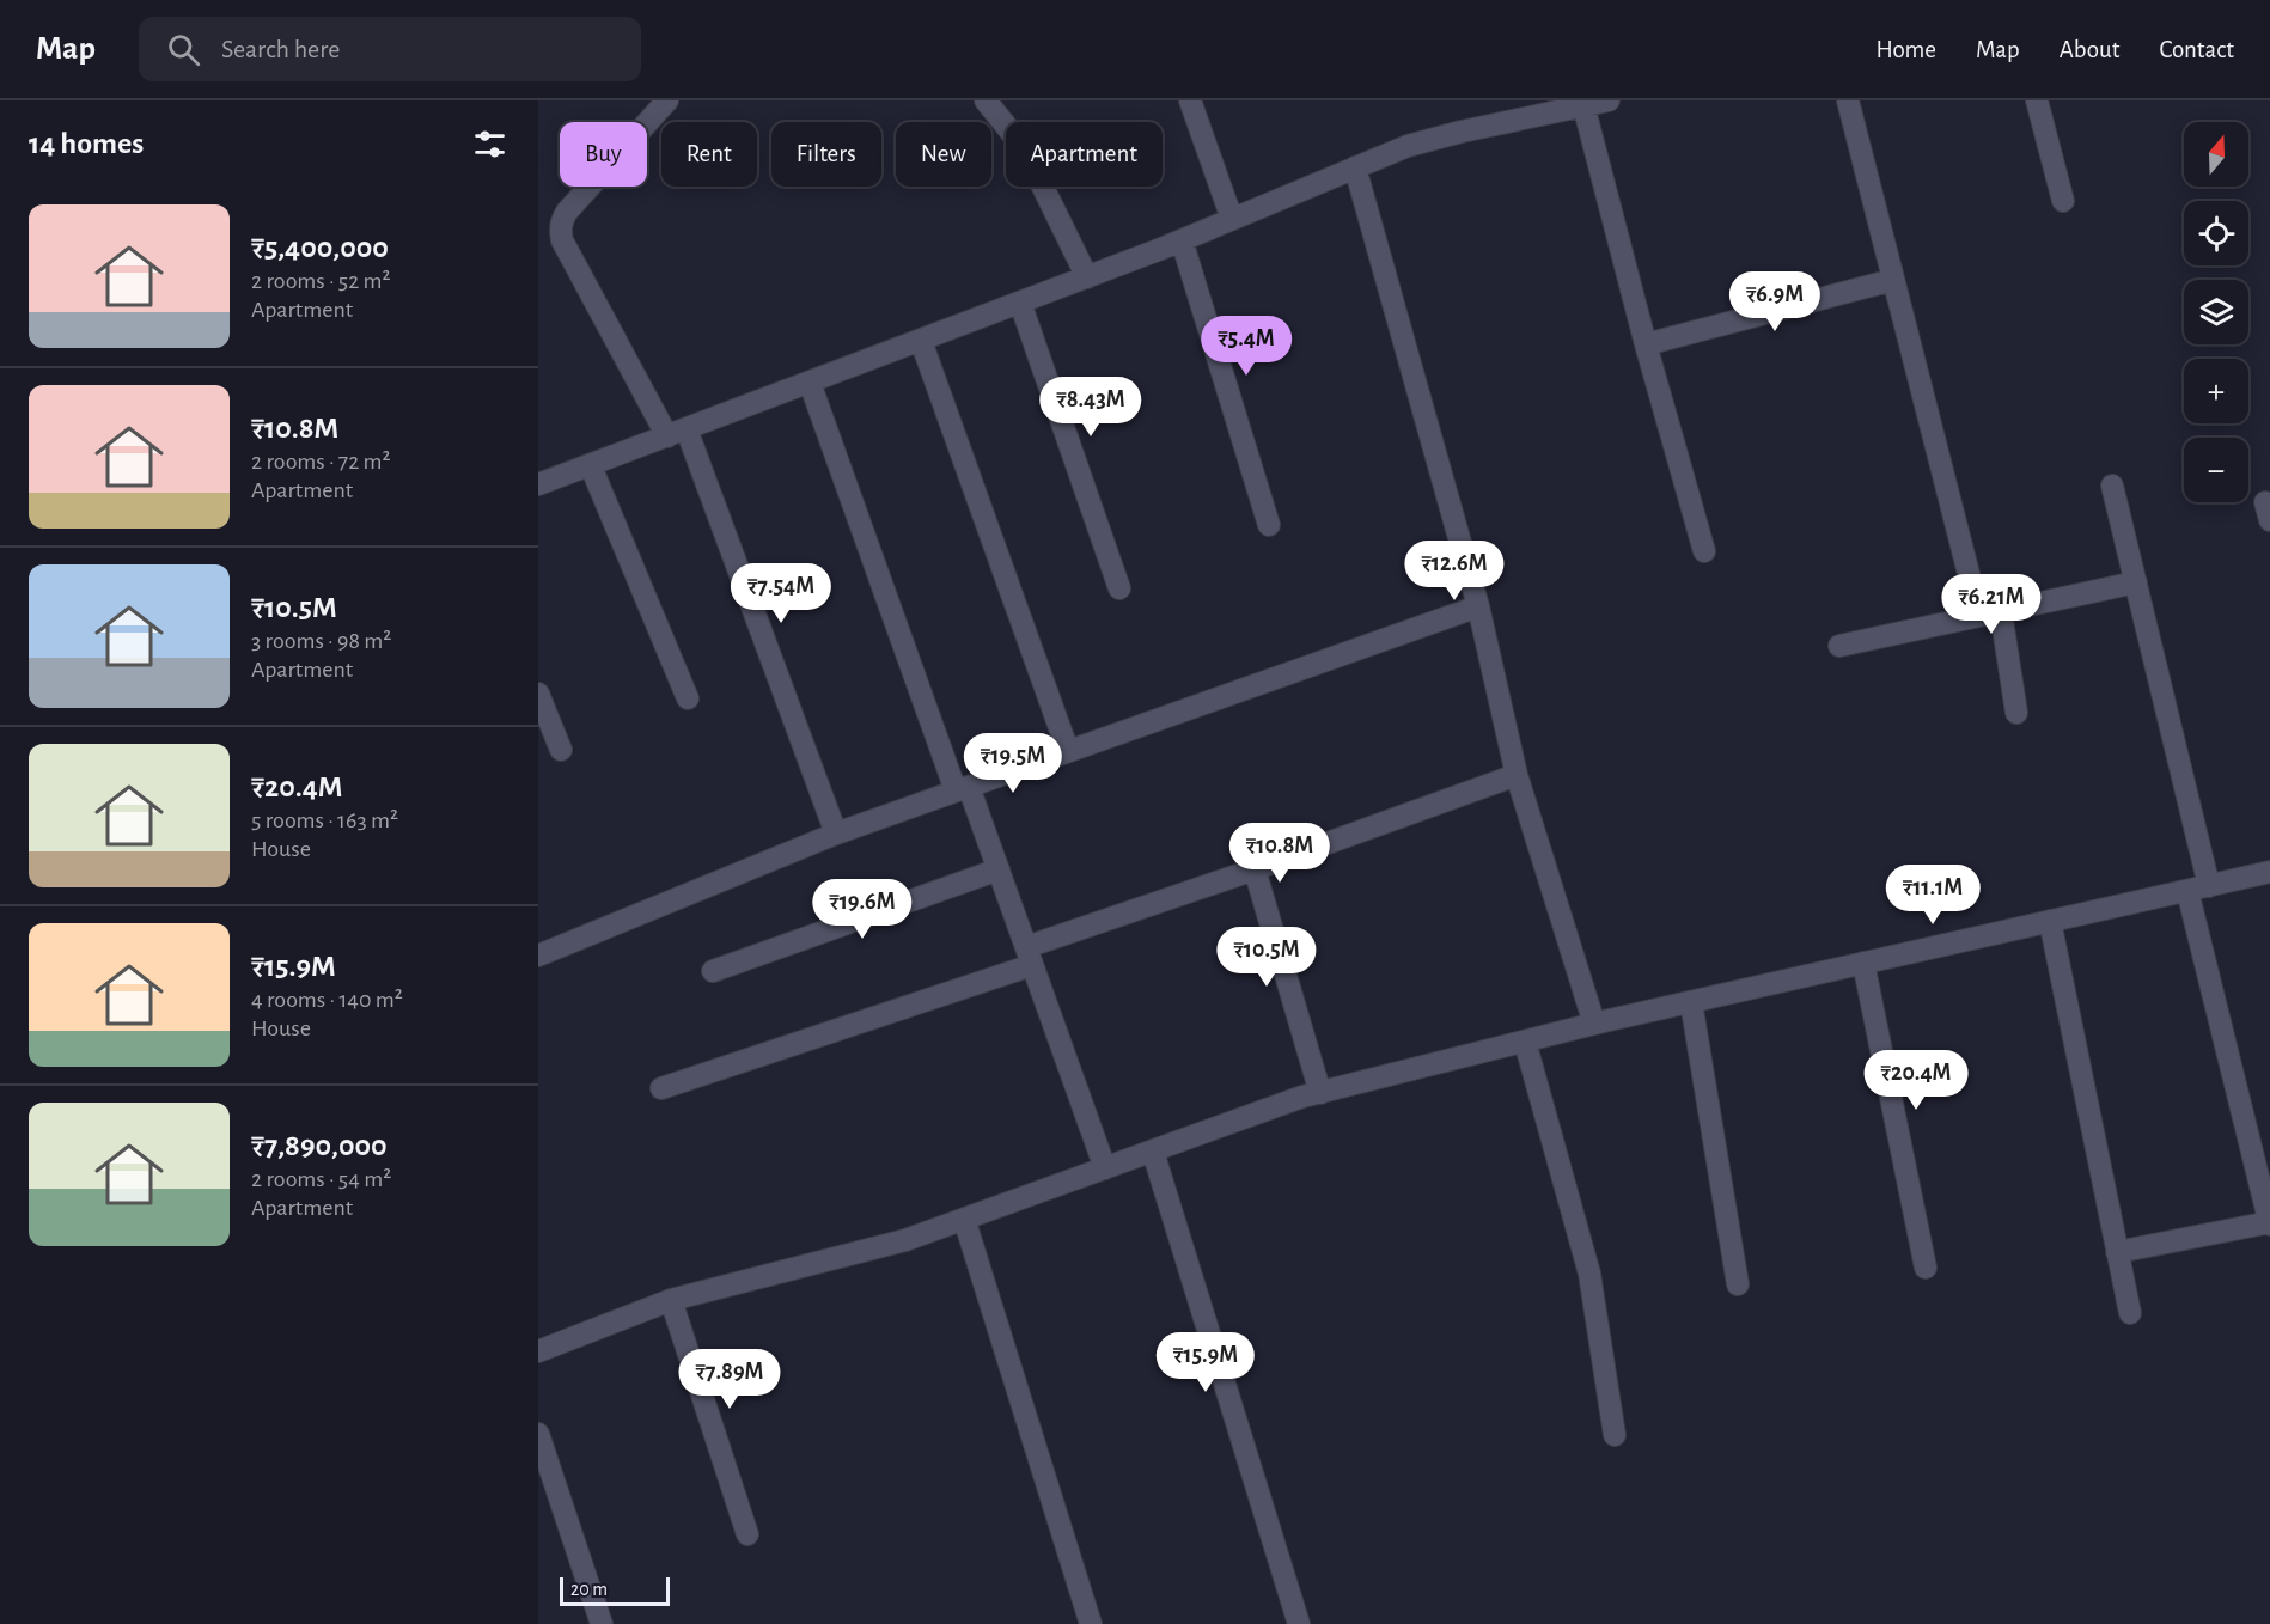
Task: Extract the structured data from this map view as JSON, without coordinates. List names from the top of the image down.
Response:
{
  "scale_bar": "20 m",
  "north": "top",
  "page": {
    "header": "Map",
    "search": "Search here",
    "nav": [
      "Home",
      "Map",
      "About",
      "Contact"
    ],
    "heading": "14 homes",
    "map_buttons": ["+", "−"],
    "chip": [
      "Buy",
      "Rent",
      "Filters",
      "New",
      "Apartment"
    ],
    "list": [
      {
        "name": "₹5,400,000",
        "note": "2 rooms · 52 m² · Apartment"
      },
      {
        "name": "₹10.8M",
        "note": "2 rooms · 72 m² · Apartment"
      },
      {
        "name": "₹10.5M",
        "note": "3 rooms · 98 m² · Apartment"
      },
      {
        "name": "₹20.4M",
        "note": "5 rooms · 163 m² · House"
      },
      {
        "name": "₹15.9M",
        "note": "4 rooms · 140 m² · House"
      },
      {
        "name": "₹7,890,000",
        "note": "2 rooms · 54 m² · Apartment"
      }
    ],
    "price": [
      "₹6.9M",
      "₹5.4M",
      "₹8.43M",
      "₹12.6M",
      "₹7.54M",
      "₹6.21M",
      "₹19.5M",
      "₹10.8M",
      "₹11.1M",
      "₹19.6M",
      "₹10.5M",
      "₹20.4M",
      "₹15.9M",
      "₹7.89M"
    ],
    "scale": "20 m"
  }
}
